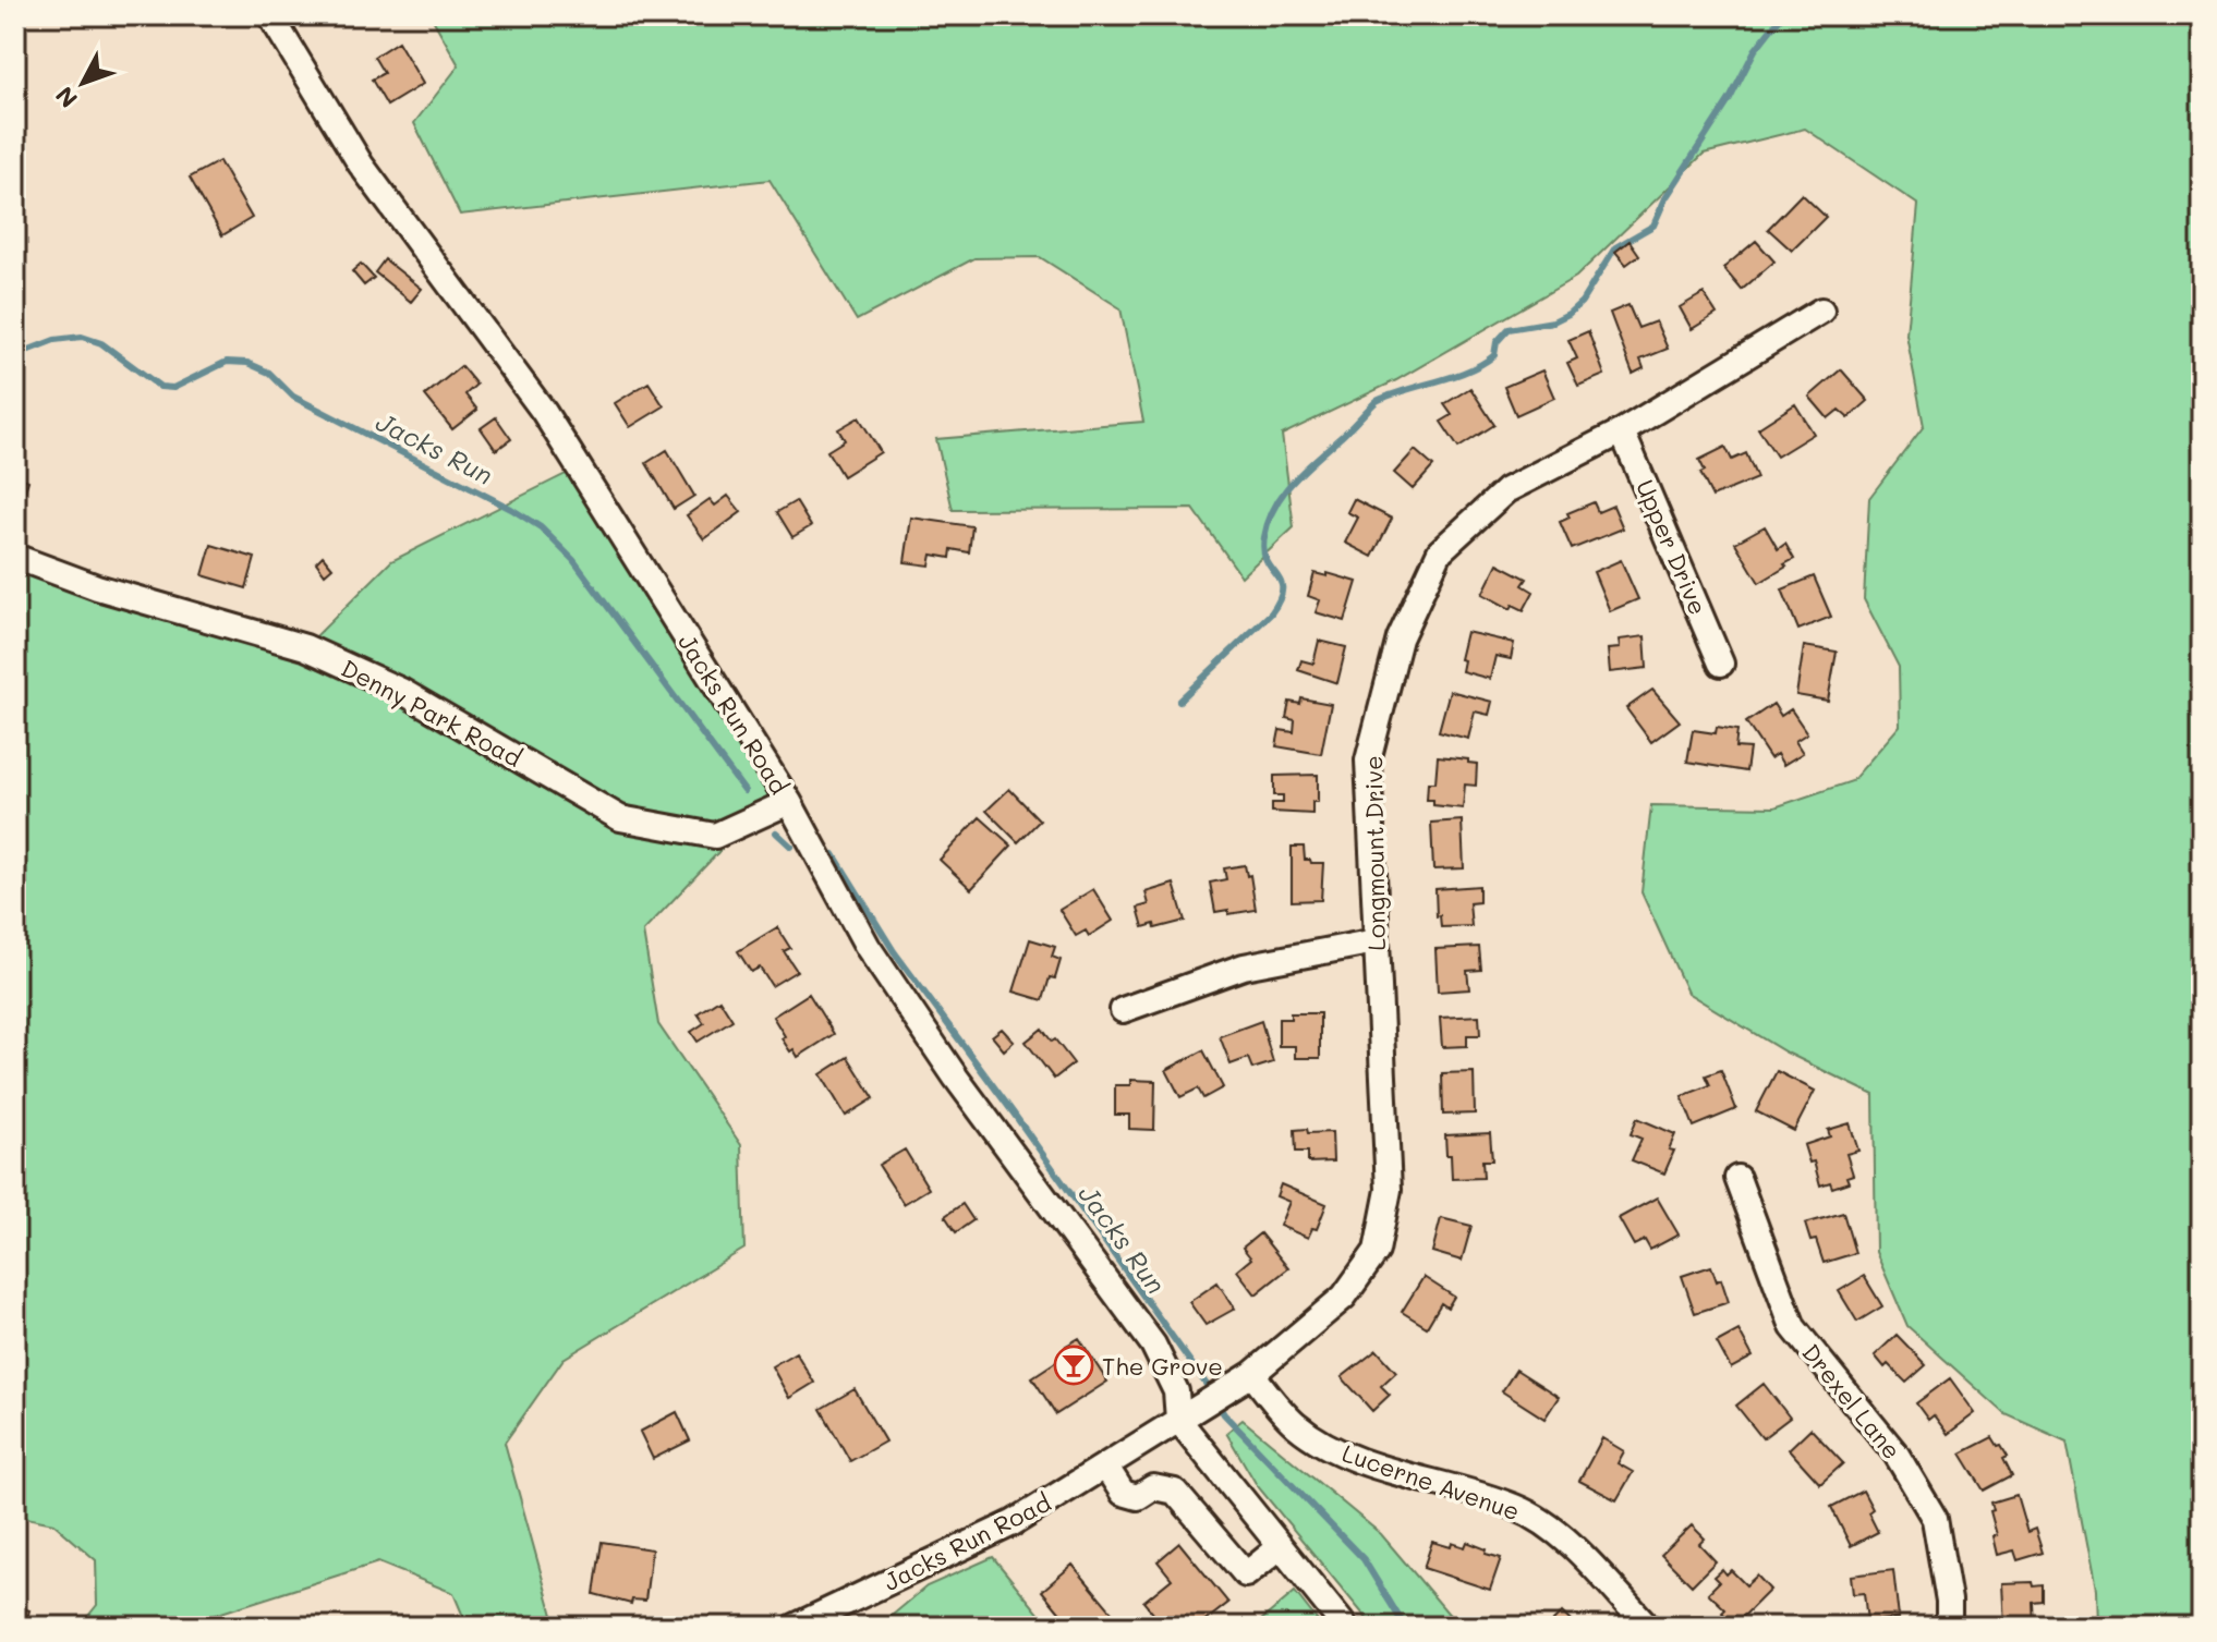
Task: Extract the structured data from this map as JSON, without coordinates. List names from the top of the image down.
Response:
{
  "streets": {
    "street": [
      "Upper Drive",
      "Denny Park Road",
      "Jacks Run Road",
      "Longmount Drive",
      "Drexel Lane",
      "Lucerne Avenue"
    ]
  },
  "crossings": [
    ["Upper Drive", "Longmount Drive"],
    ["Denny Park Road", "Jacks Run Road"],
    ["Jacks Run Road", "Longmount Drive"],
    ["Longmount Drive", "Lucerne Avenue"]
  ],
  "water": ["Jacks Run"],
  "places": {
    "bar": ["The Grove"]
  },
  "north": "bottom left"
}
